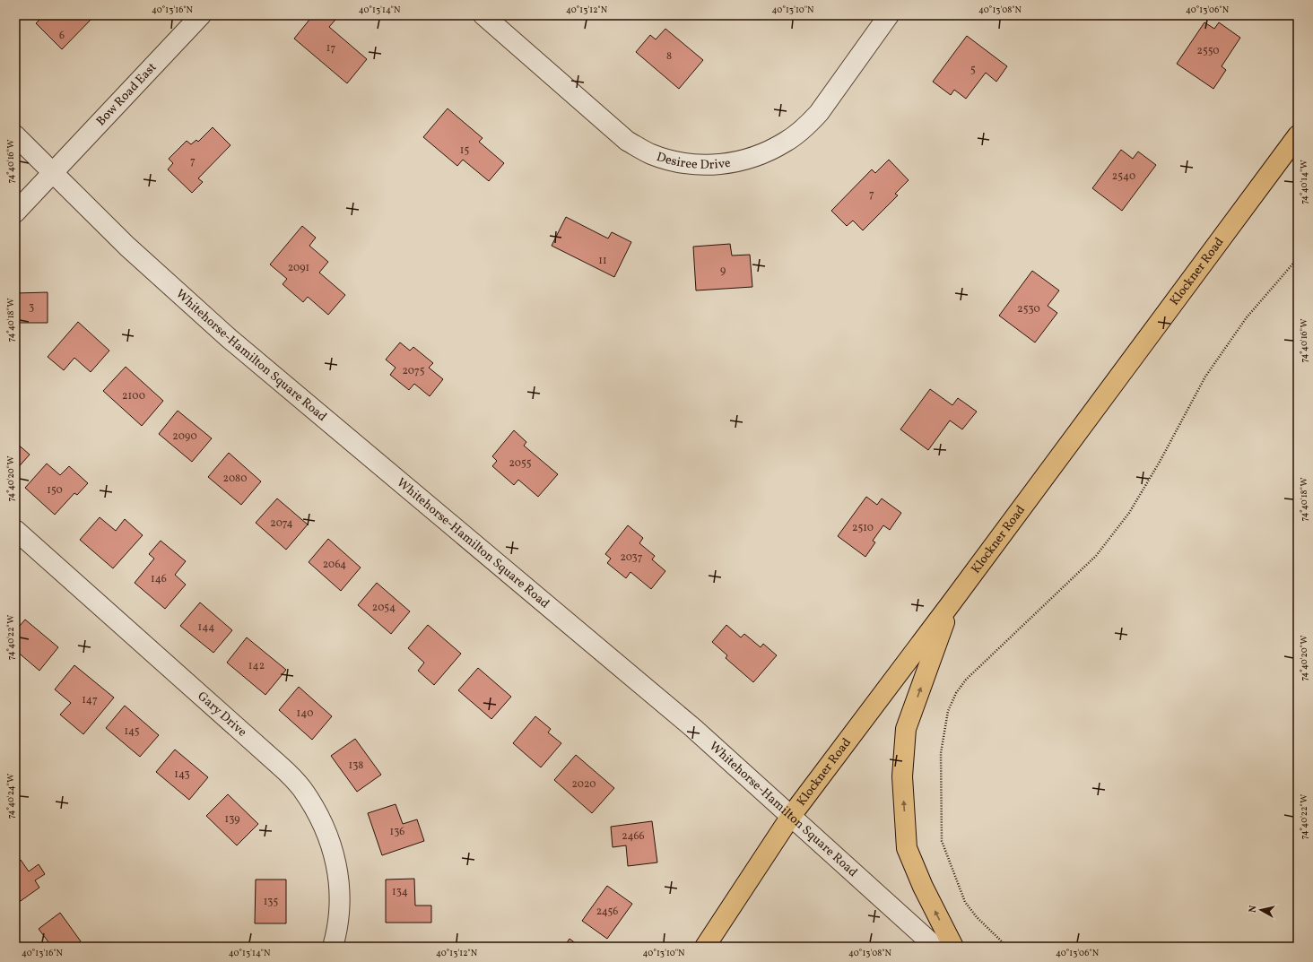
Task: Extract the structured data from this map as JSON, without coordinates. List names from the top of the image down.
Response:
{
  "streets": {
    "main road": ["Klockner Road"],
    "street": [
      "Bow Road East",
      "Desiree Drive",
      "Whitehorse-Hamilton Square Road",
      "Gary Drive"
    ]
  },
  "crossings": [
    ["Bow Road East", "Whitehorse-Hamilton Square Road"],
    ["Klockner Road", "Whitehorse-Hamilton Square Road"]
  ],
  "house_numbers": [
    "6",
    "17",
    "2550",
    "8",
    "5",
    "15",
    "7",
    "2540",
    "7",
    "11",
    "2091",
    "9",
    "3",
    "2530",
    "2075",
    "2100",
    "2090",
    "2055",
    "2080",
    "150",
    "2074",
    "2510",
    "2037",
    "2064",
    "146",
    "2054",
    "144",
    "142",
    "147",
    "140",
    "145",
    "138",
    "143",
    "2020",
    "139",
    "136",
    "2466",
    "134",
    "135",
    "2456"
  ],
  "north": "left",
  "coordinates": [
    "40°13'16\"N",
    "40°13'14\"N",
    "40°13'12\"N",
    "40°13'10\"N",
    "40°13'08\"N",
    "40°13'06\"N",
    "74°40'16\"W",
    "74°40'14\"W",
    "74°40'18\"W",
    "74°40'20\"W",
    "74°40'22\"W",
    "74°40'24\"W"
  ]
}
